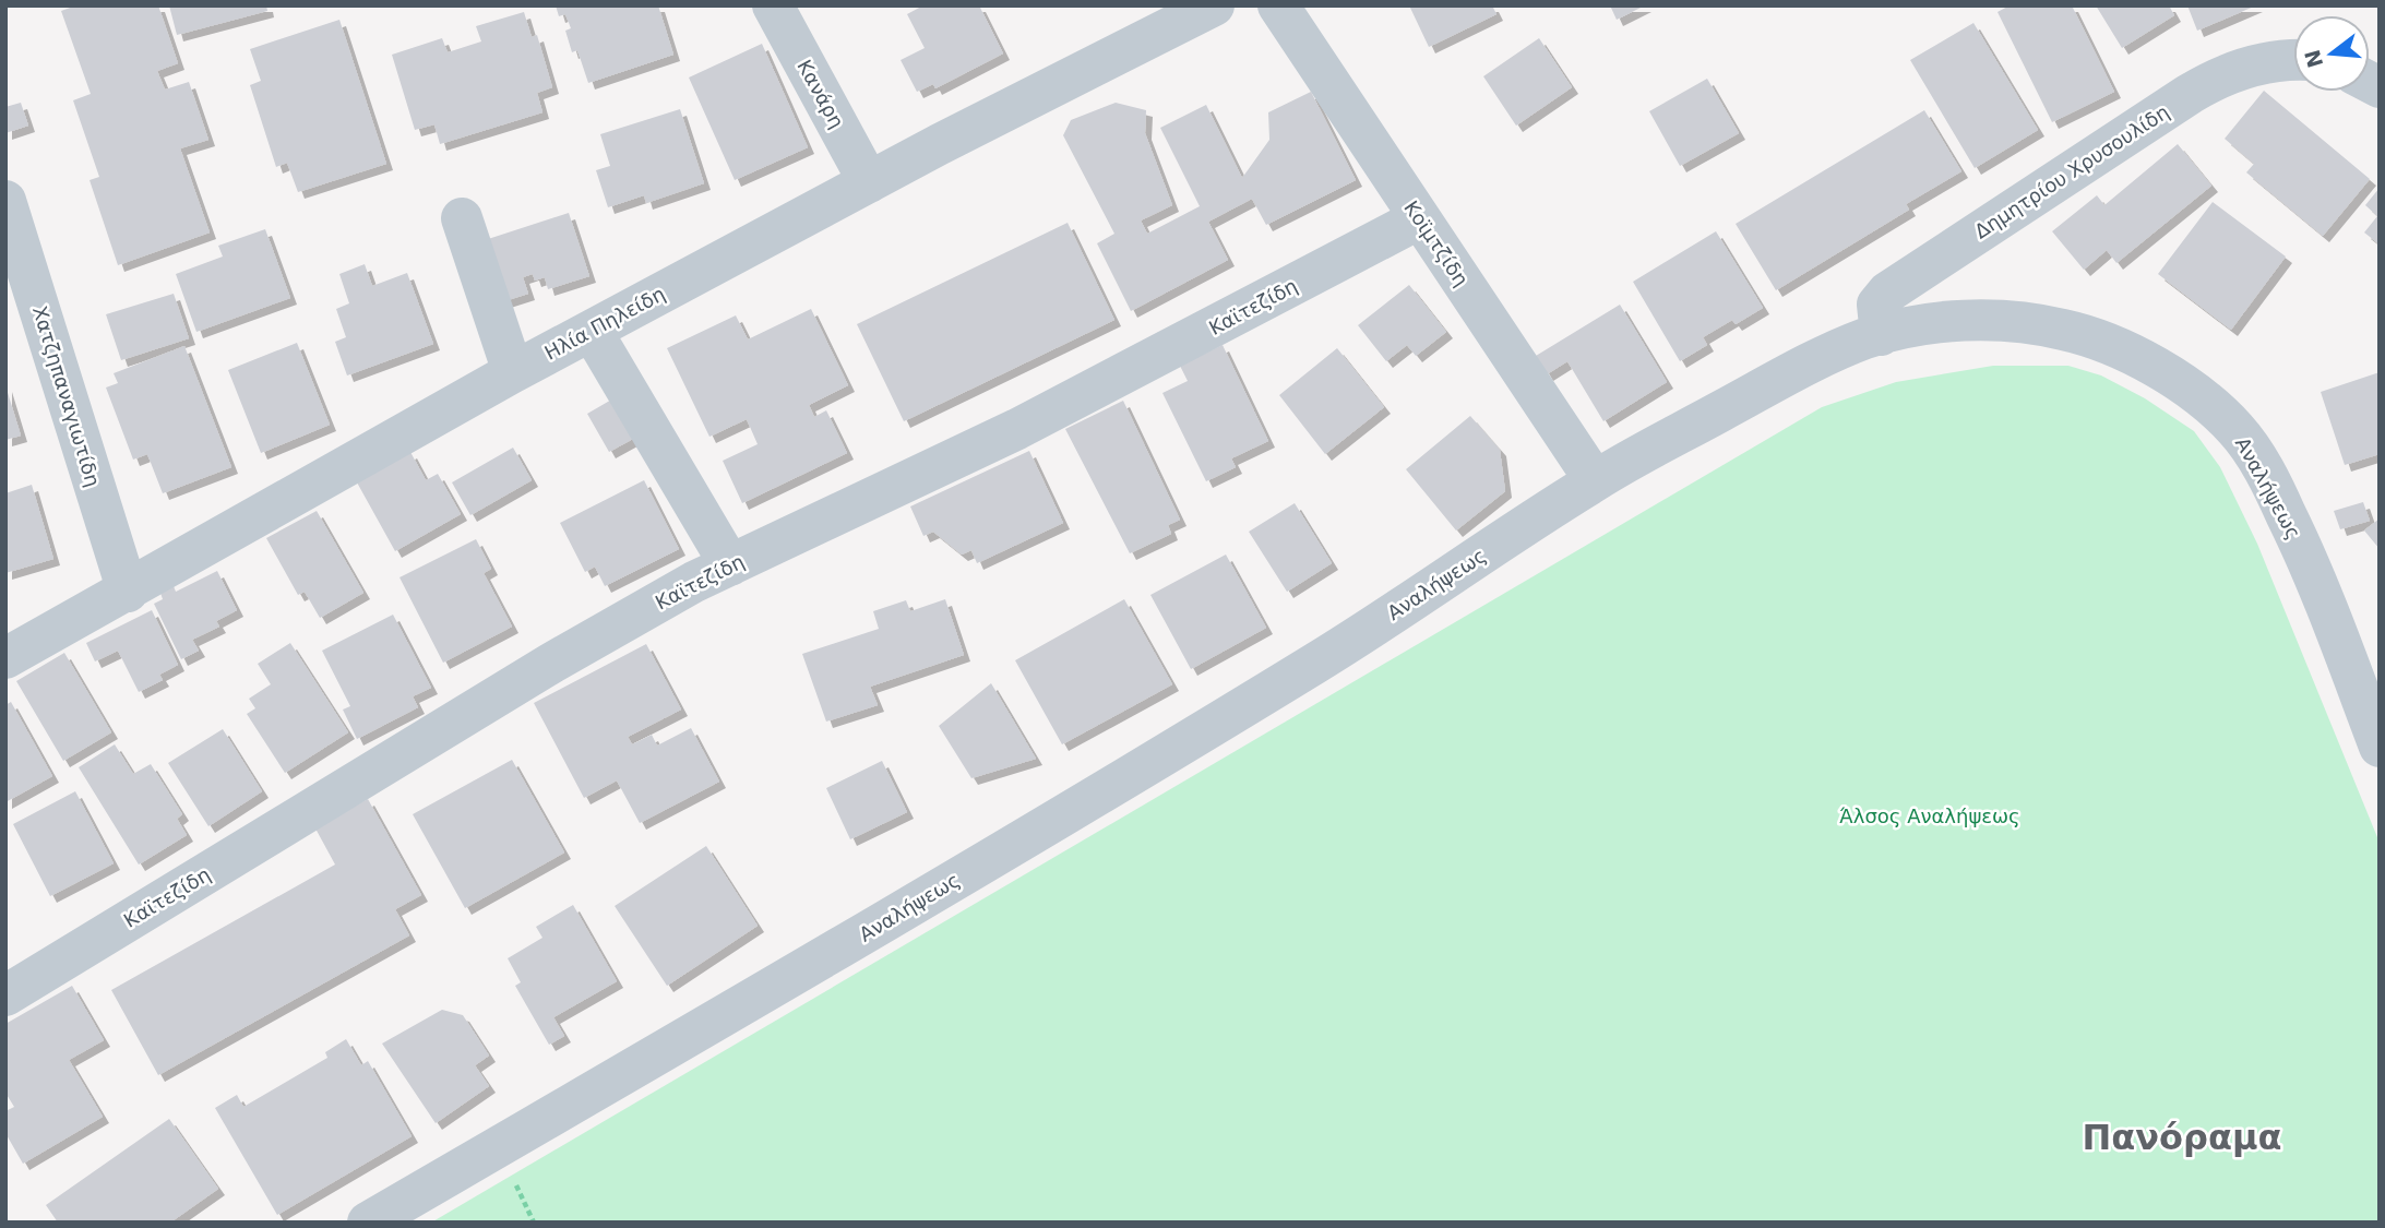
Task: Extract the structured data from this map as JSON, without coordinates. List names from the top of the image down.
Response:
{
  "streets": {
    "street": [
      "Κανάρη",
      "Δημητρίου Χρυσουλίδη",
      "Κοϊμτζίδη",
      "Καϊτεζίδη",
      "Ηλία Πηλείδη",
      "Χατζηπαναγιωτίδη",
      "Αναλήψεως"
    ]
  },
  "crossings": [
    ["Κανάρη", "Ηλία Πηλείδη"],
    ["Δημητρίου Χρυσουλίδη", "Αναλήψεως"],
    ["Κοϊμτζίδη", "Καϊτεζίδη"],
    ["Κοϊμτζίδη", "Αναλήψεως"],
    ["Ηλία Πηλείδη", "Χατζηπαναγιωτίδη"]
  ],
  "districts": ["Πανόραμα"],
  "parks": ["Άλσος Αναλήψεως"],
  "north": "left"
}
